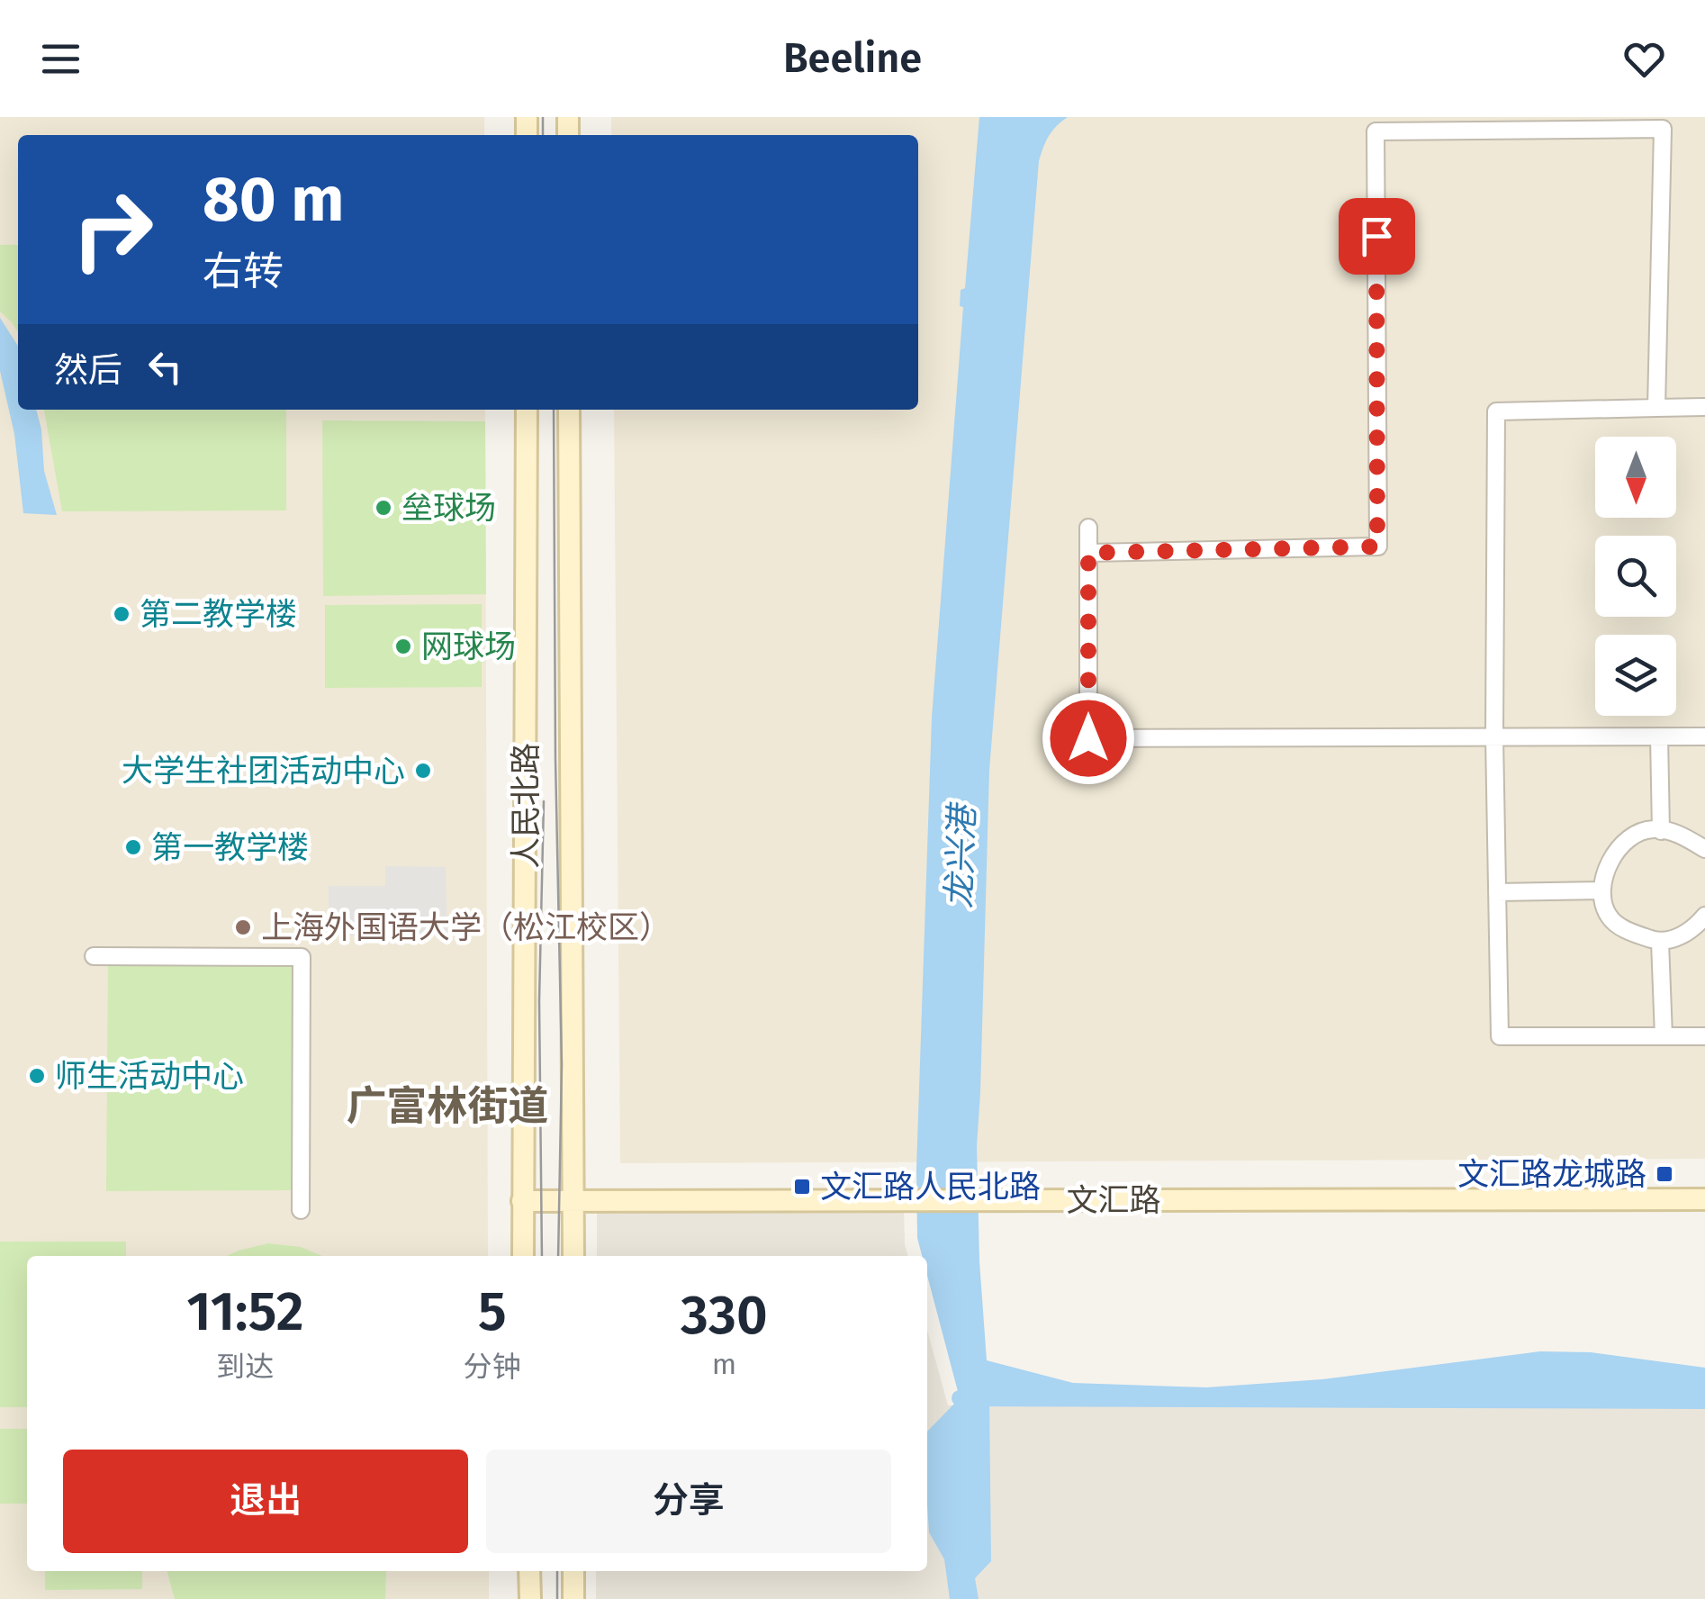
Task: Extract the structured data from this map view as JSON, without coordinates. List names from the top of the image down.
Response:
{
  "streets": {
    "main road": ["人民北路", "文汇路"]
  },
  "crossings": [
    ["人民北路", "文汇路"]
  ],
  "districts": ["广富林街道"],
  "water": ["龙兴港"],
  "places": {
    "other": [
      "垒球场",
      "第二教学楼",
      "网球场",
      "大学生社团活动中心",
      "第一教学楼",
      "上海外国语大学（松江校区）",
      "师生活动中心"
    ],
    "transit": ["文汇路龙城路", "文汇路人民北路"]
  },
  "north": "bottom",
  "page": {
    "header": "Beeline",
    "turn": ["80 m", "右转"],
    "then": "然后",
    "eta": [
      "11:52",
      "到达",
      "5",
      "分钟",
      "330",
      "m"
    ],
    "buttons": ["退出", "分享"]
  }
}
